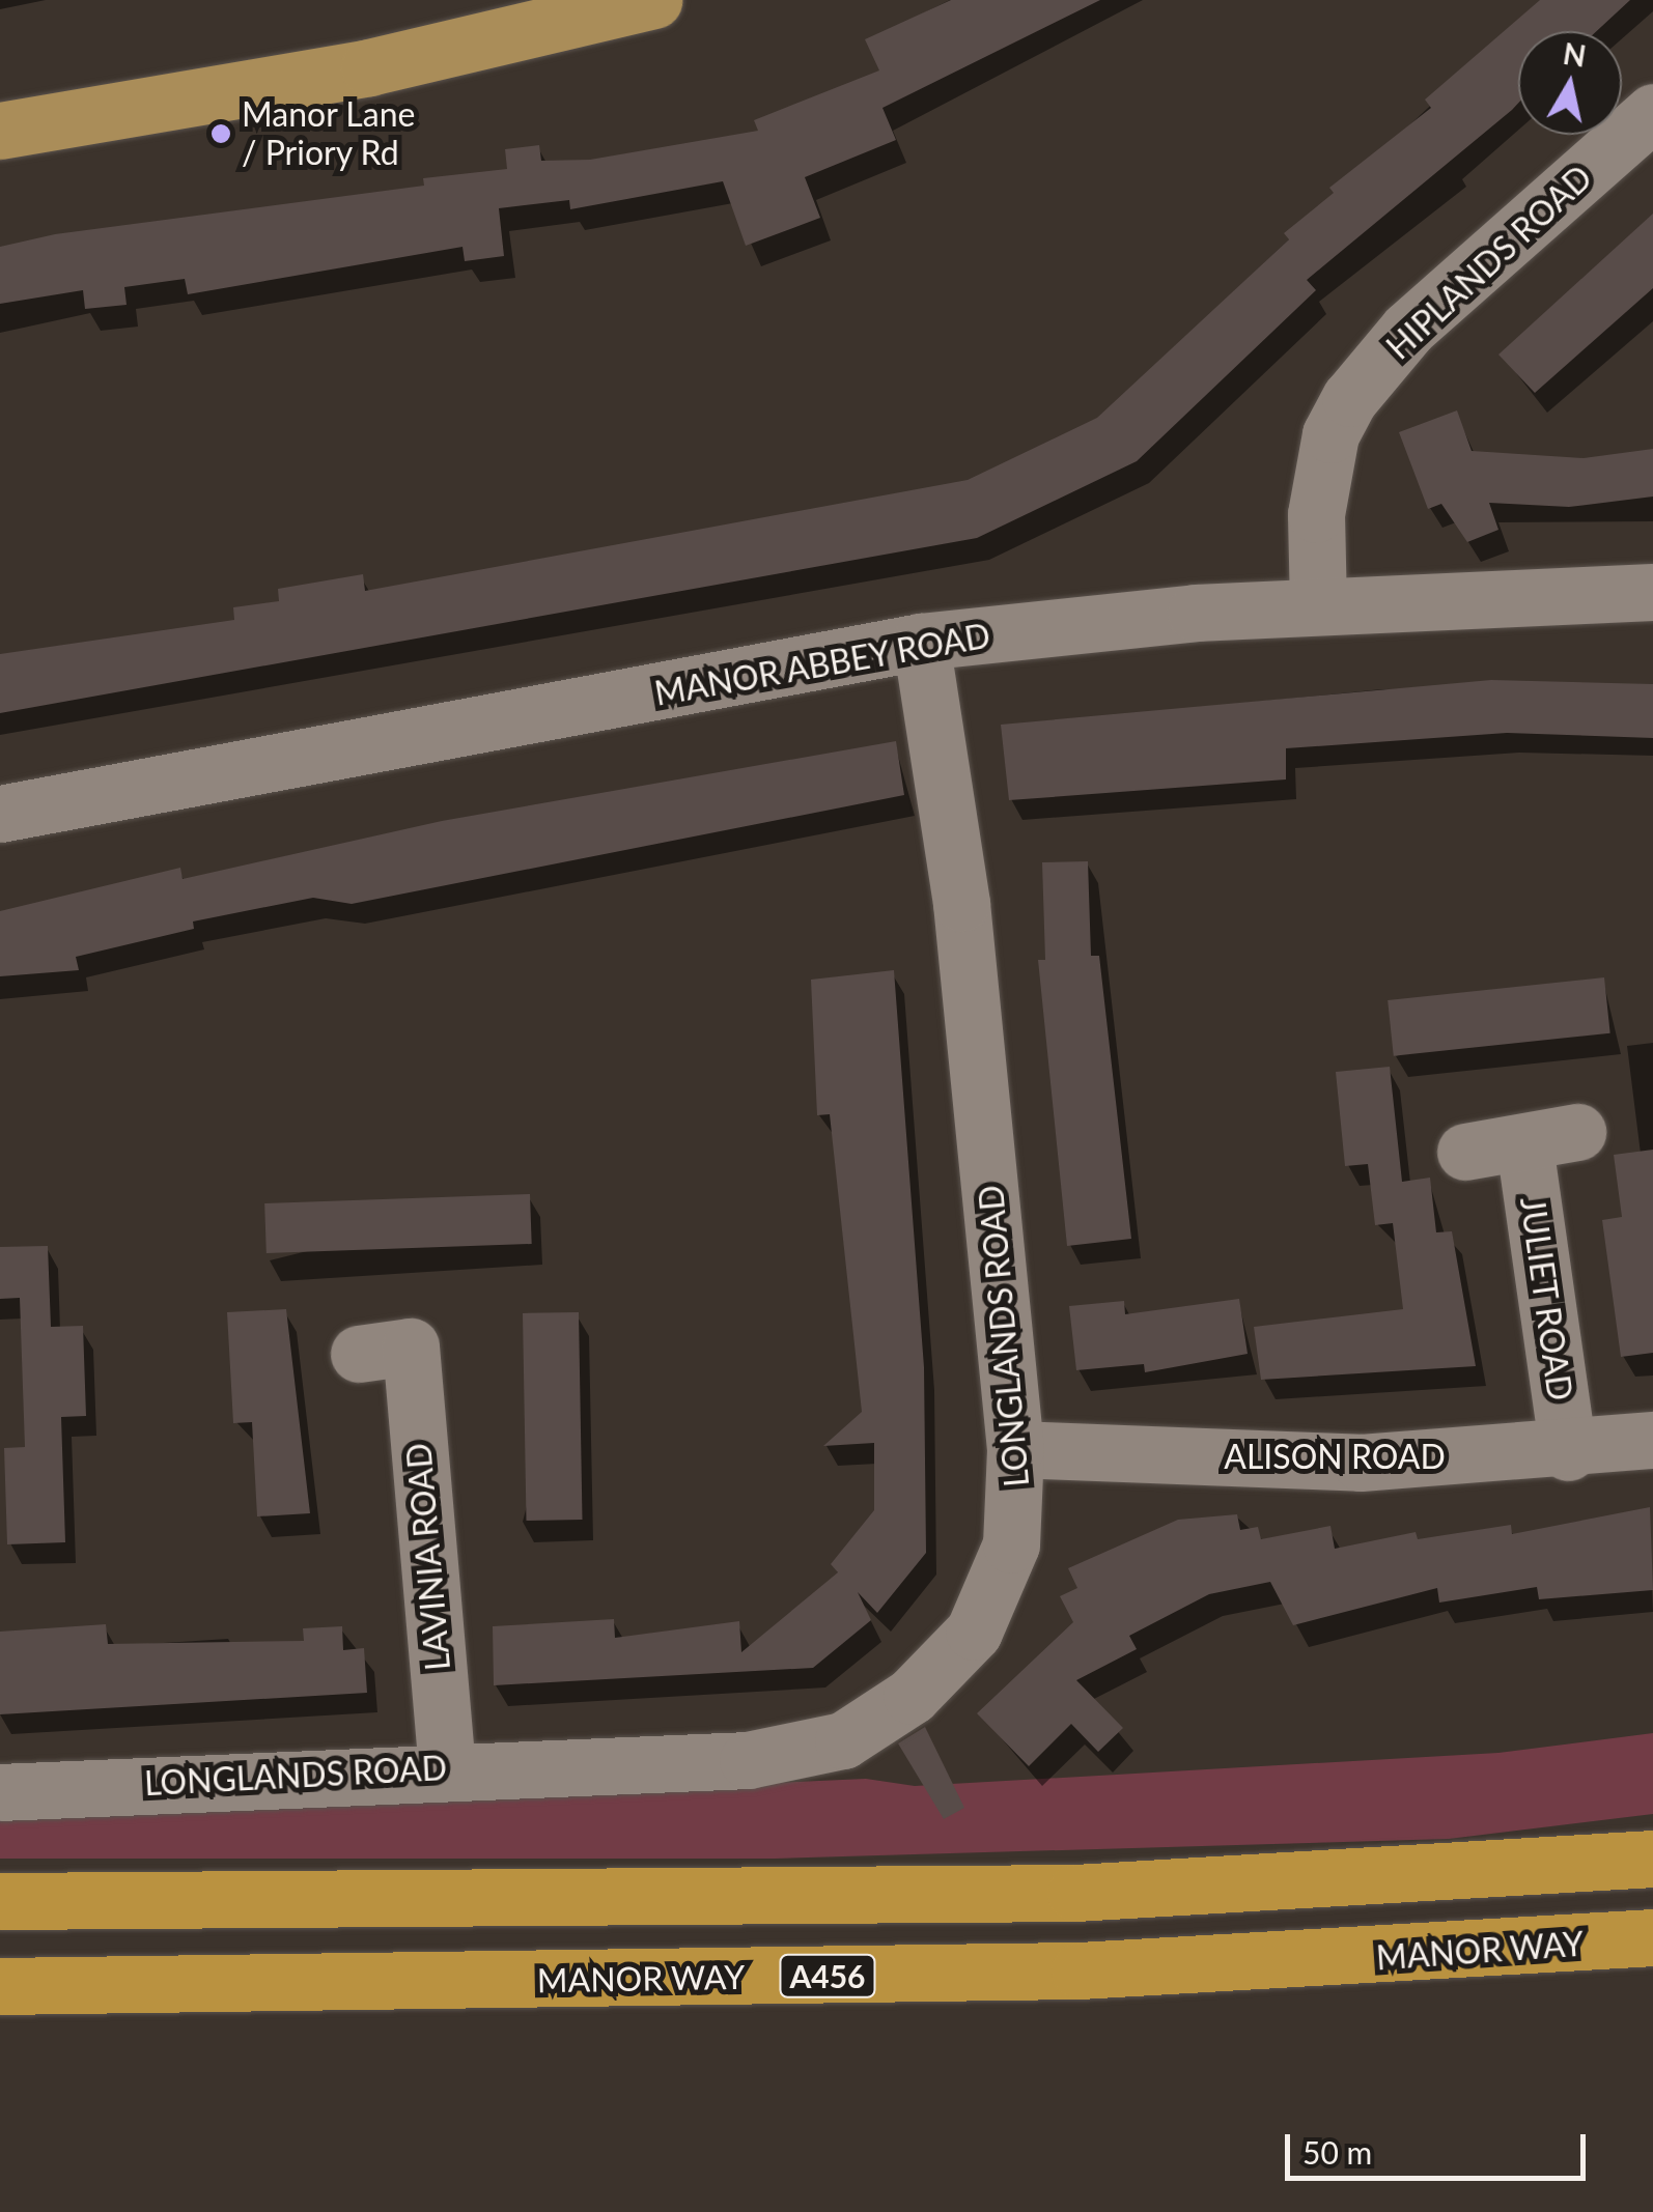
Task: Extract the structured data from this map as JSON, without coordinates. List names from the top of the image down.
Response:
{
  "streets": {
    "highway": ["MANOR WAY", "A456"],
    "street": [
      "HIPLANDS ROAD",
      "MANOR ABBEY ROAD",
      "JULIET ROAD",
      "LONGLANDS ROAD",
      "ALISON ROAD",
      "LAVINIA ROAD"
    ]
  },
  "crossings": [
    ["HIPLANDS ROAD", "MANOR ABBEY ROAD"],
    ["MANOR ABBEY ROAD", "LONGLANDS ROAD"],
    ["JULIET ROAD", "ALISON ROAD"],
    ["LONGLANDS ROAD", "ALISON ROAD"],
    ["LONGLANDS ROAD", "LAVINIA ROAD"]
  ],
  "places": ["Manor Lane / Priory Rd"],
  "scale_bar": "50 m",
  "north": "top"
}
